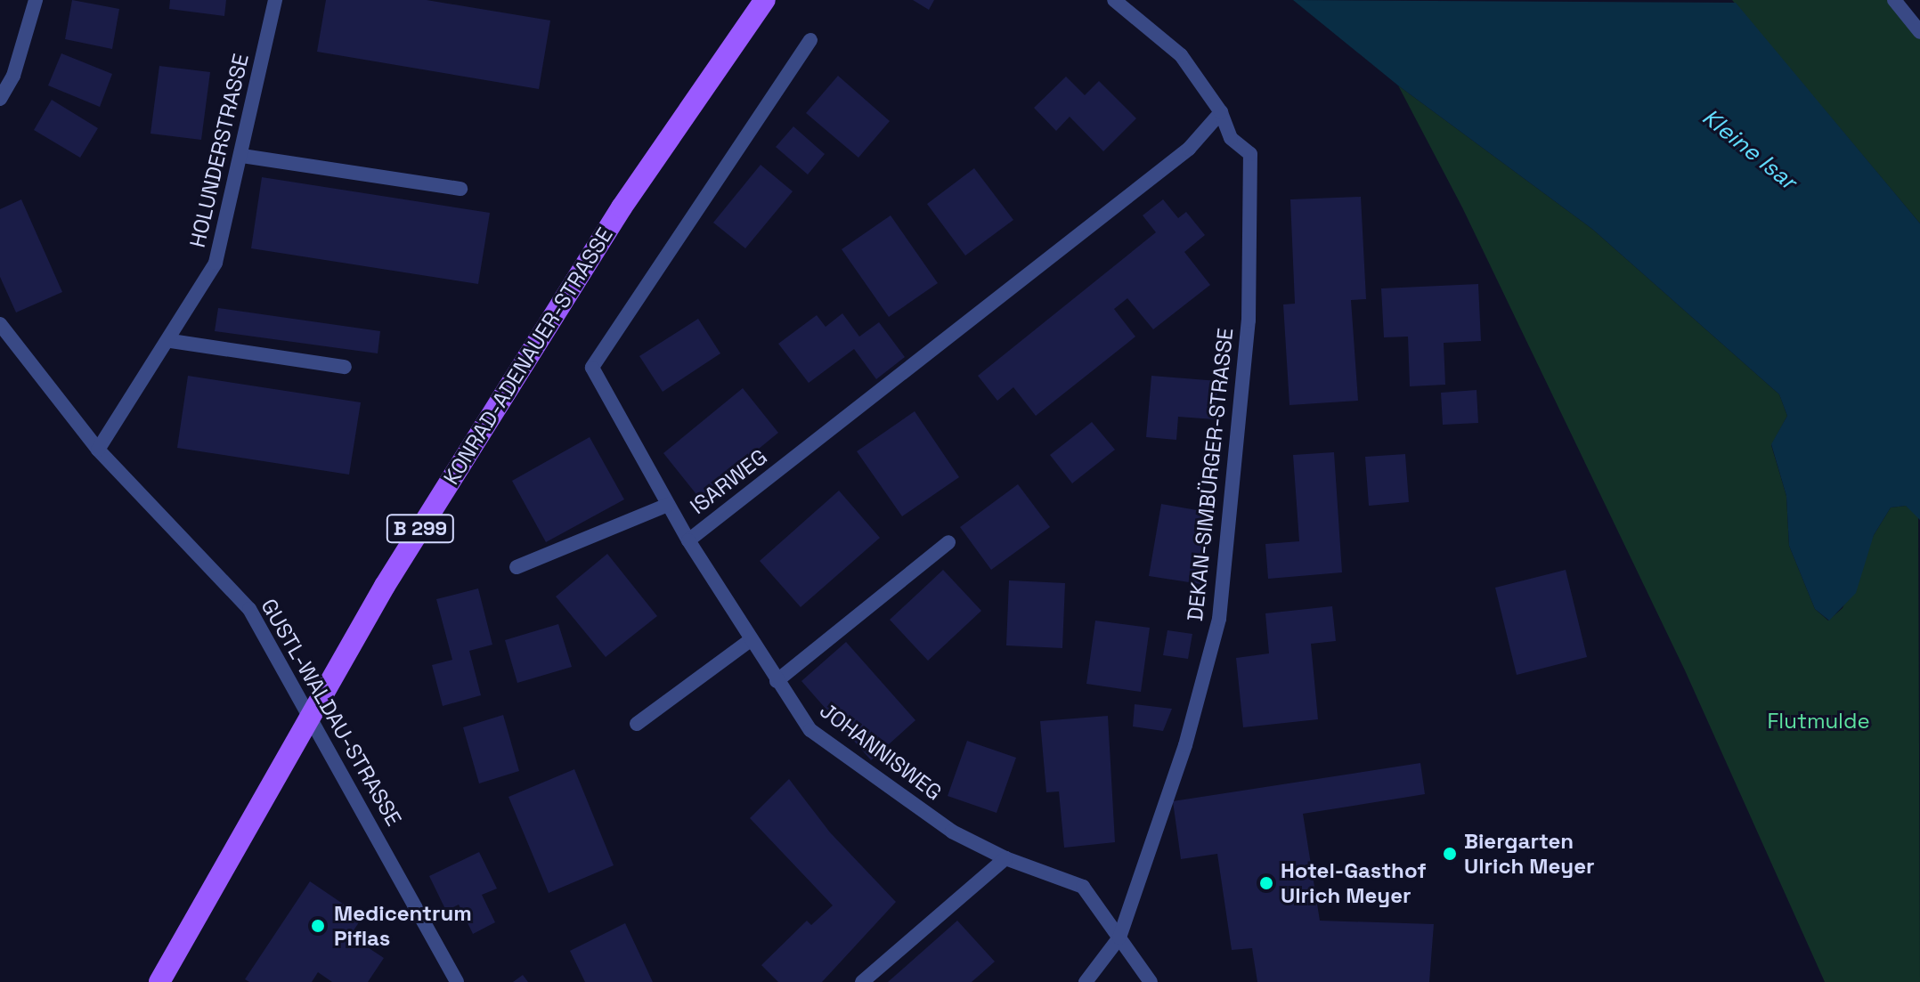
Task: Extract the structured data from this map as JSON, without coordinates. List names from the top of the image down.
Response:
{
  "streets": {
    "main road": ["KONRAD-ADENAUER-STRASSE", "B 299"],
    "street": [
      "HOLUNDERSTRASSE",
      "DEKAN-SIMBÜRGER-STRASSE",
      "ISARWEG",
      "GUSTL-WALDAU-STRASSE",
      "JOHANNISWEG"
    ]
  },
  "crossings": [
    ["HOLUNDERSTRASSE", "GUSTL-WALDAU-STRASSE"],
    ["KONRAD-ADENAUER-STRASSE", "GUSTL-WALDAU-STRASSE"],
    ["DEKAN-SIMBÜRGER-STRASSE", "ISARWEG"],
    ["DEKAN-SIMBÜRGER-STRASSE", "JOHANNISWEG"],
    ["ISARWEG", "JOHANNISWEG"]
  ],
  "water": ["Kleine Isar"],
  "parks": ["Flutmulde"],
  "places": ["Biergarten Ulrich Meyer", "Hotel-Gasthof Ulrich Meyer", "Medicentrum Piflas"]
}
